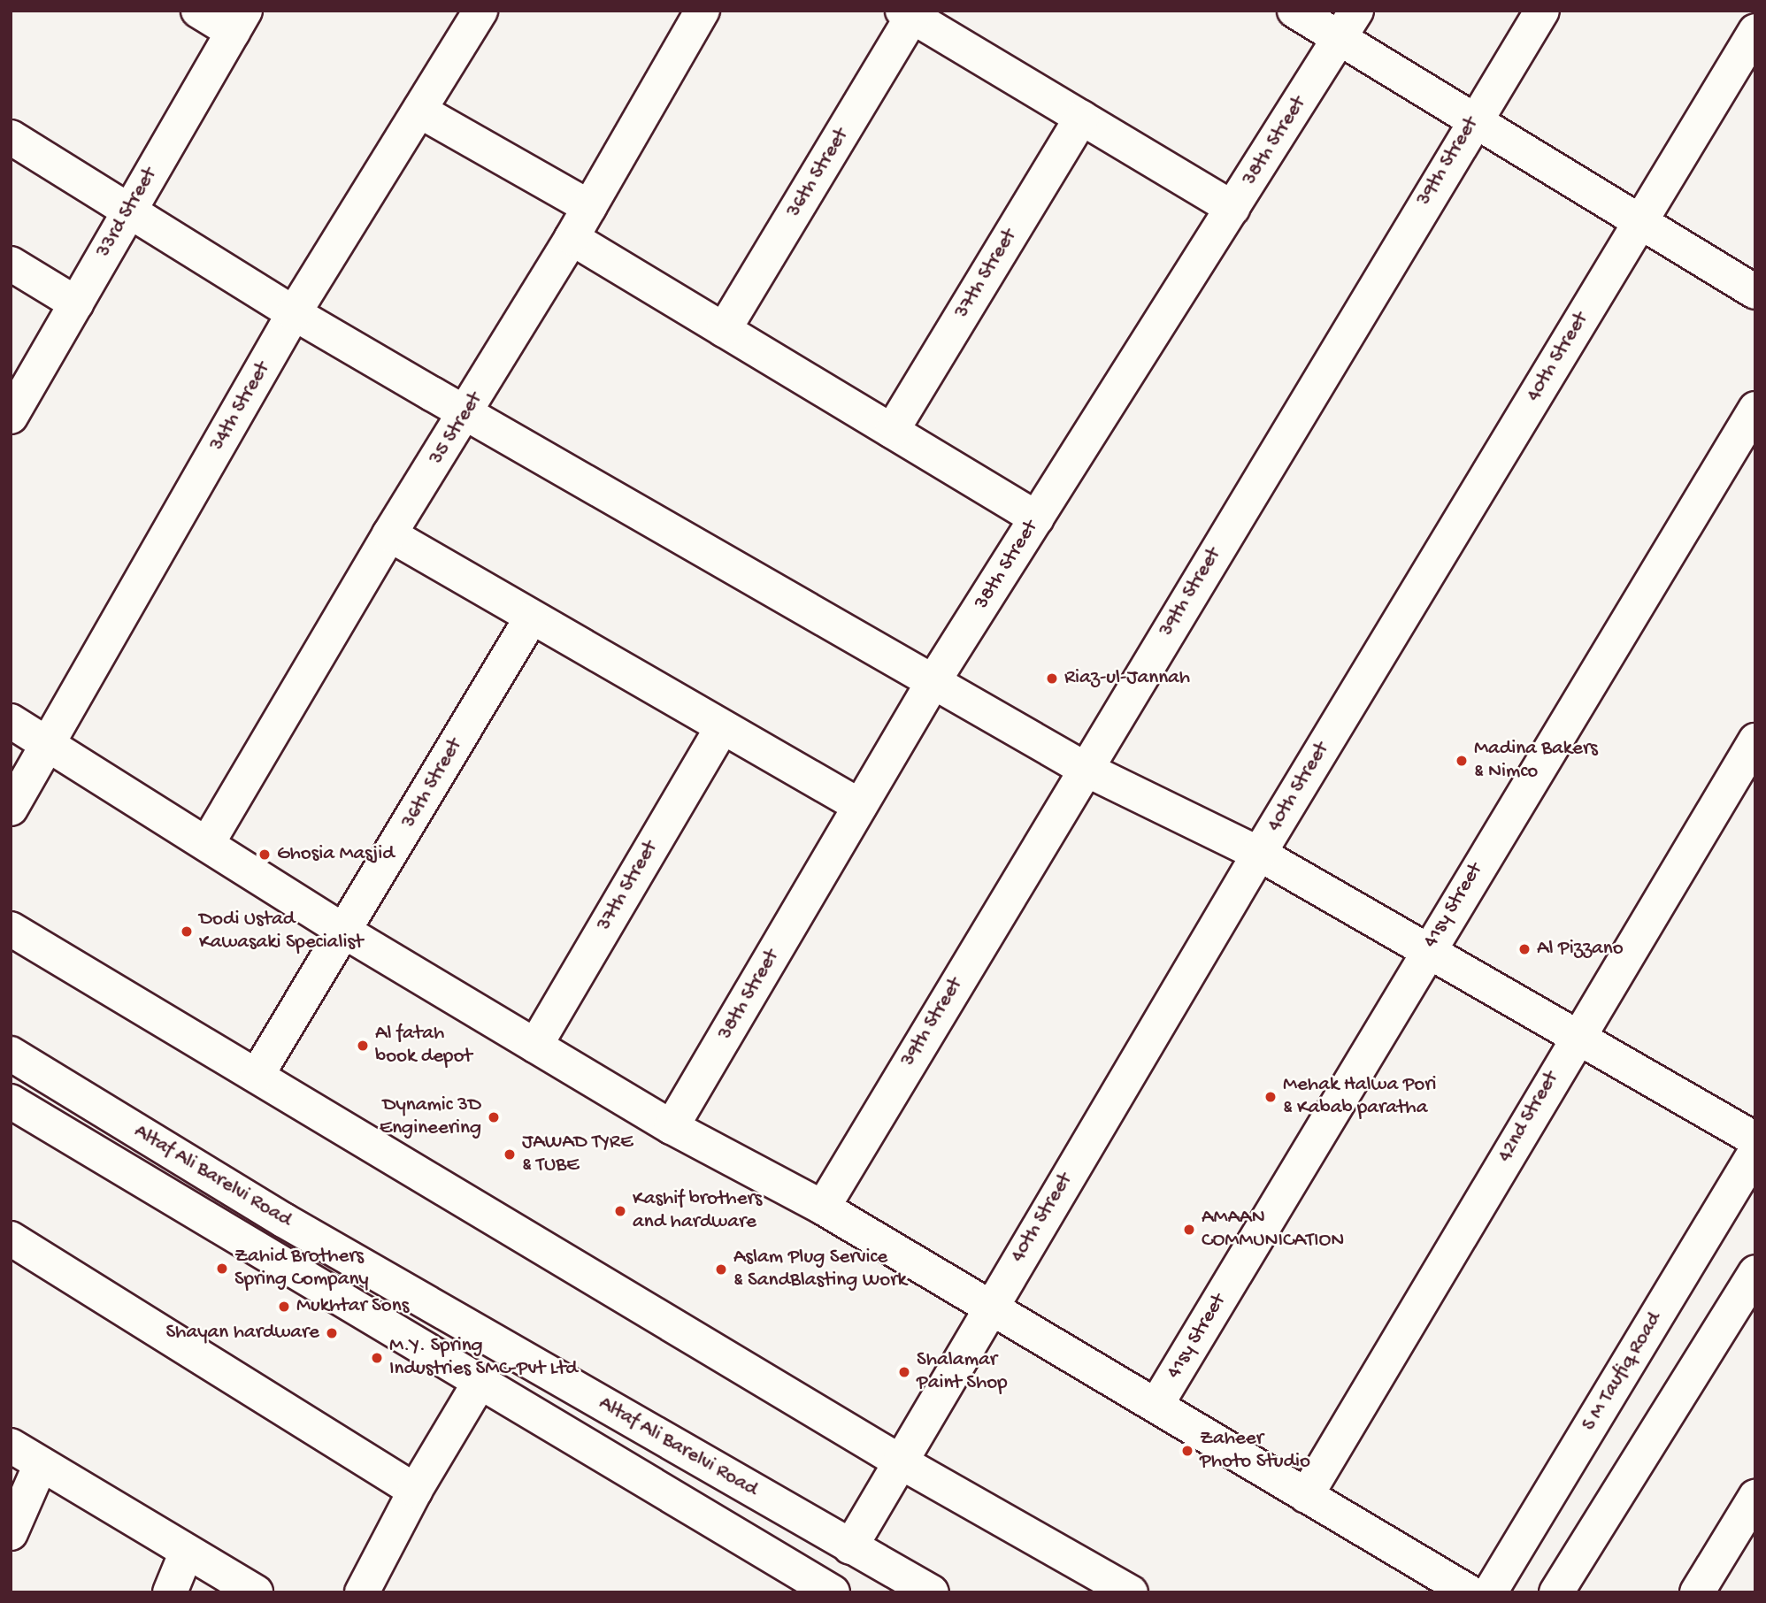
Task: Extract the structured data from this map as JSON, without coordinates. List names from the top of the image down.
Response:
{
  "streets": {
    "main road": [
      "38th Street",
      "39th Street",
      "36th Street",
      "33rd Street",
      "37th Street",
      "40th Street",
      "34th Street",
      "35 Street",
      "41sy Street",
      "42nd Street",
      "Altaf Ali Barelvi Road",
      "S M Taufiq Road"
    ]
  },
  "crossings": [
    ["40th Street", "Altaf Ali Barelvi Road"]
  ],
  "places": [
    "Riaz-ul-Jannah",
    "Madina Bakers & Nimco",
    "Ghosia Masjid",
    "Dodi Ustad Kawasaki Specialist",
    "Al Pizzano",
    "Al fatah book depot",
    "Mehak Halwa Pori & Kabab paratha",
    "Dynamic 3D Engineering",
    "JAWAD TYRE & TUBE",
    "Kashif brothers and hardware",
    "AMAAN COMMUNICATION",
    "Zahid Brothers Spring Company",
    "Aslam Plug Service & SandBlasting Work",
    "Mukhtar Sons",
    "Shayan hardware",
    "M.Y. Spring Industries SMC-Pvt Ltd",
    "Shalamar Paint Shop",
    "Zaheer Photo Studio"
  ]
}
